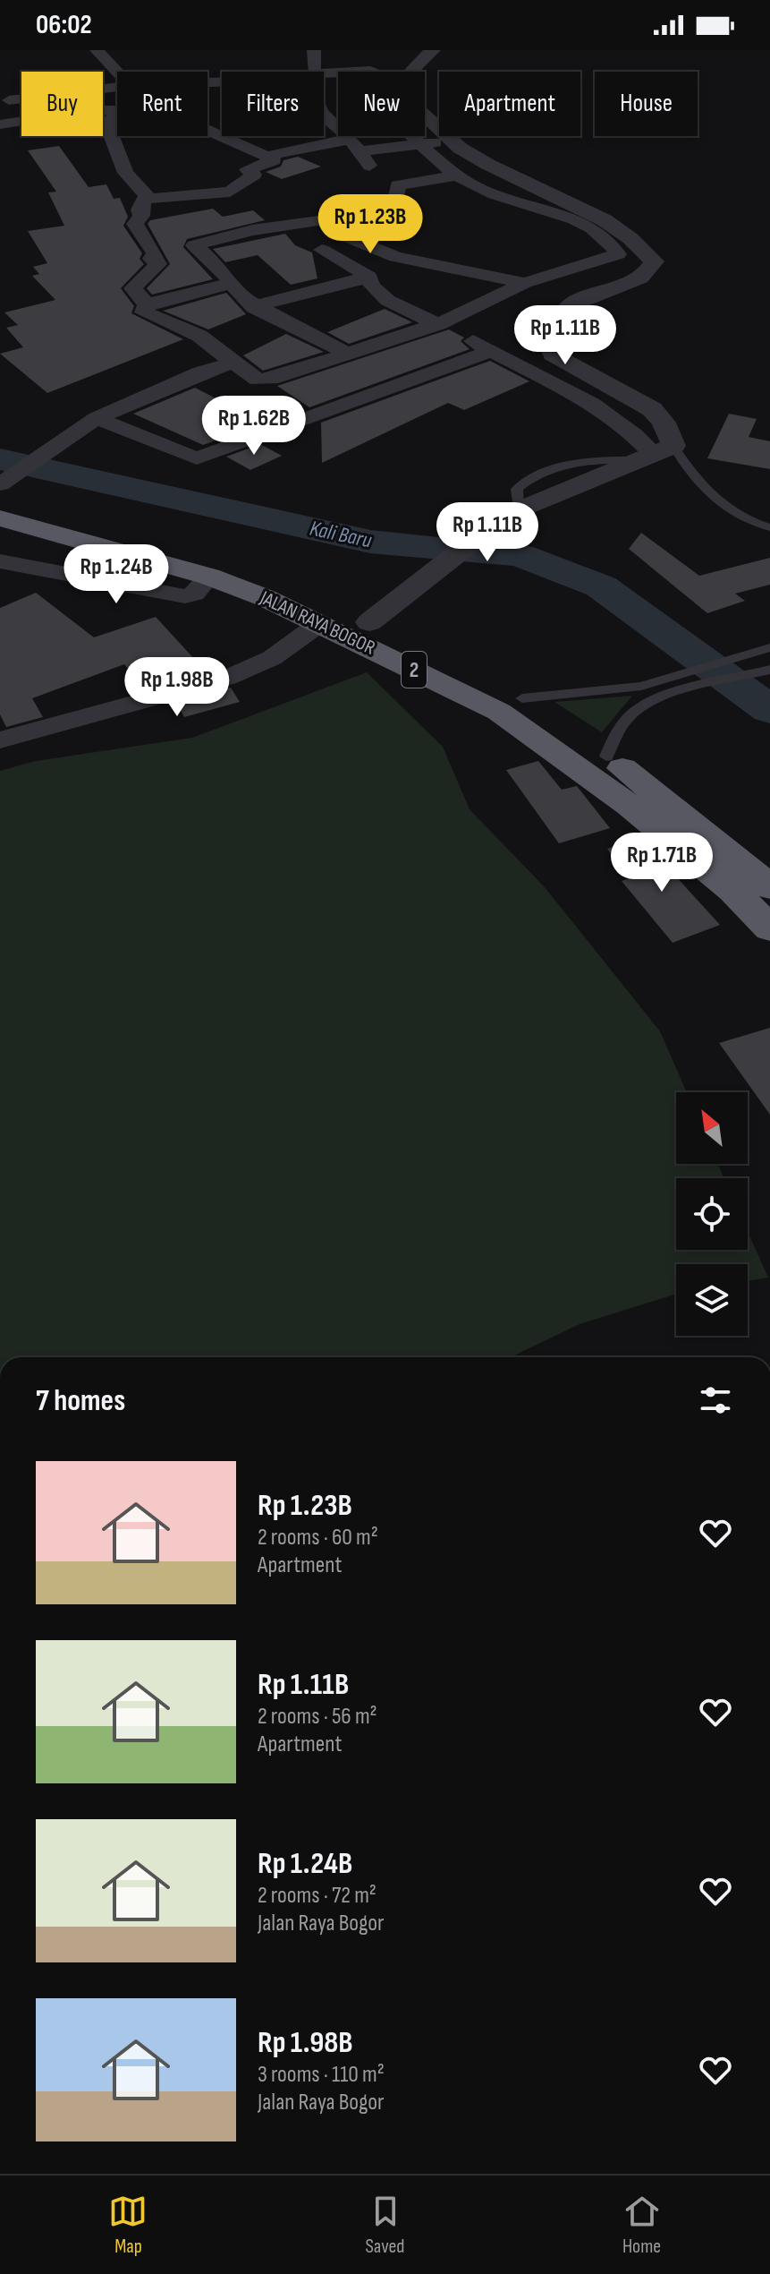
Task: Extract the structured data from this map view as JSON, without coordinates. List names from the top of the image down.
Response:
{
  "streets": {
    "highway": ["JALAN RAYA BOGOR", "2"]
  },
  "water": ["Kali Baru"],
  "north": "top left",
  "page": {
    "status": "06:02",
    "chip": [
      "Buy",
      "Rent",
      "Filters",
      "New",
      "Apartment",
      "House"
    ],
    "price": [
      "Rp 1.23B",
      "Rp 1.11B",
      "Rp 1.62B",
      "Rp 1.11B",
      "Rp 1.24B",
      "Rp 1.98B",
      "Rp 1.71B"
    ],
    "heading": "7 homes",
    "list": [
      {
        "name": "Rp 1.23B",
        "note": "2 rooms · 60 m² · Apartment"
      },
      {
        "name": "Rp 1.11B",
        "note": "2 rooms · 56 m² · Apartment"
      },
      {
        "name": "Rp 1.24B",
        "note": "2 rooms · 72 m² · Jalan Raya Bogor"
      },
      {
        "name": "Rp 1.98B",
        "note": "3 rooms · 110 m² · Jalan Raya Bogor"
      }
    ],
    "tabs": ["Map", "Saved", "Home"]
  }
}
